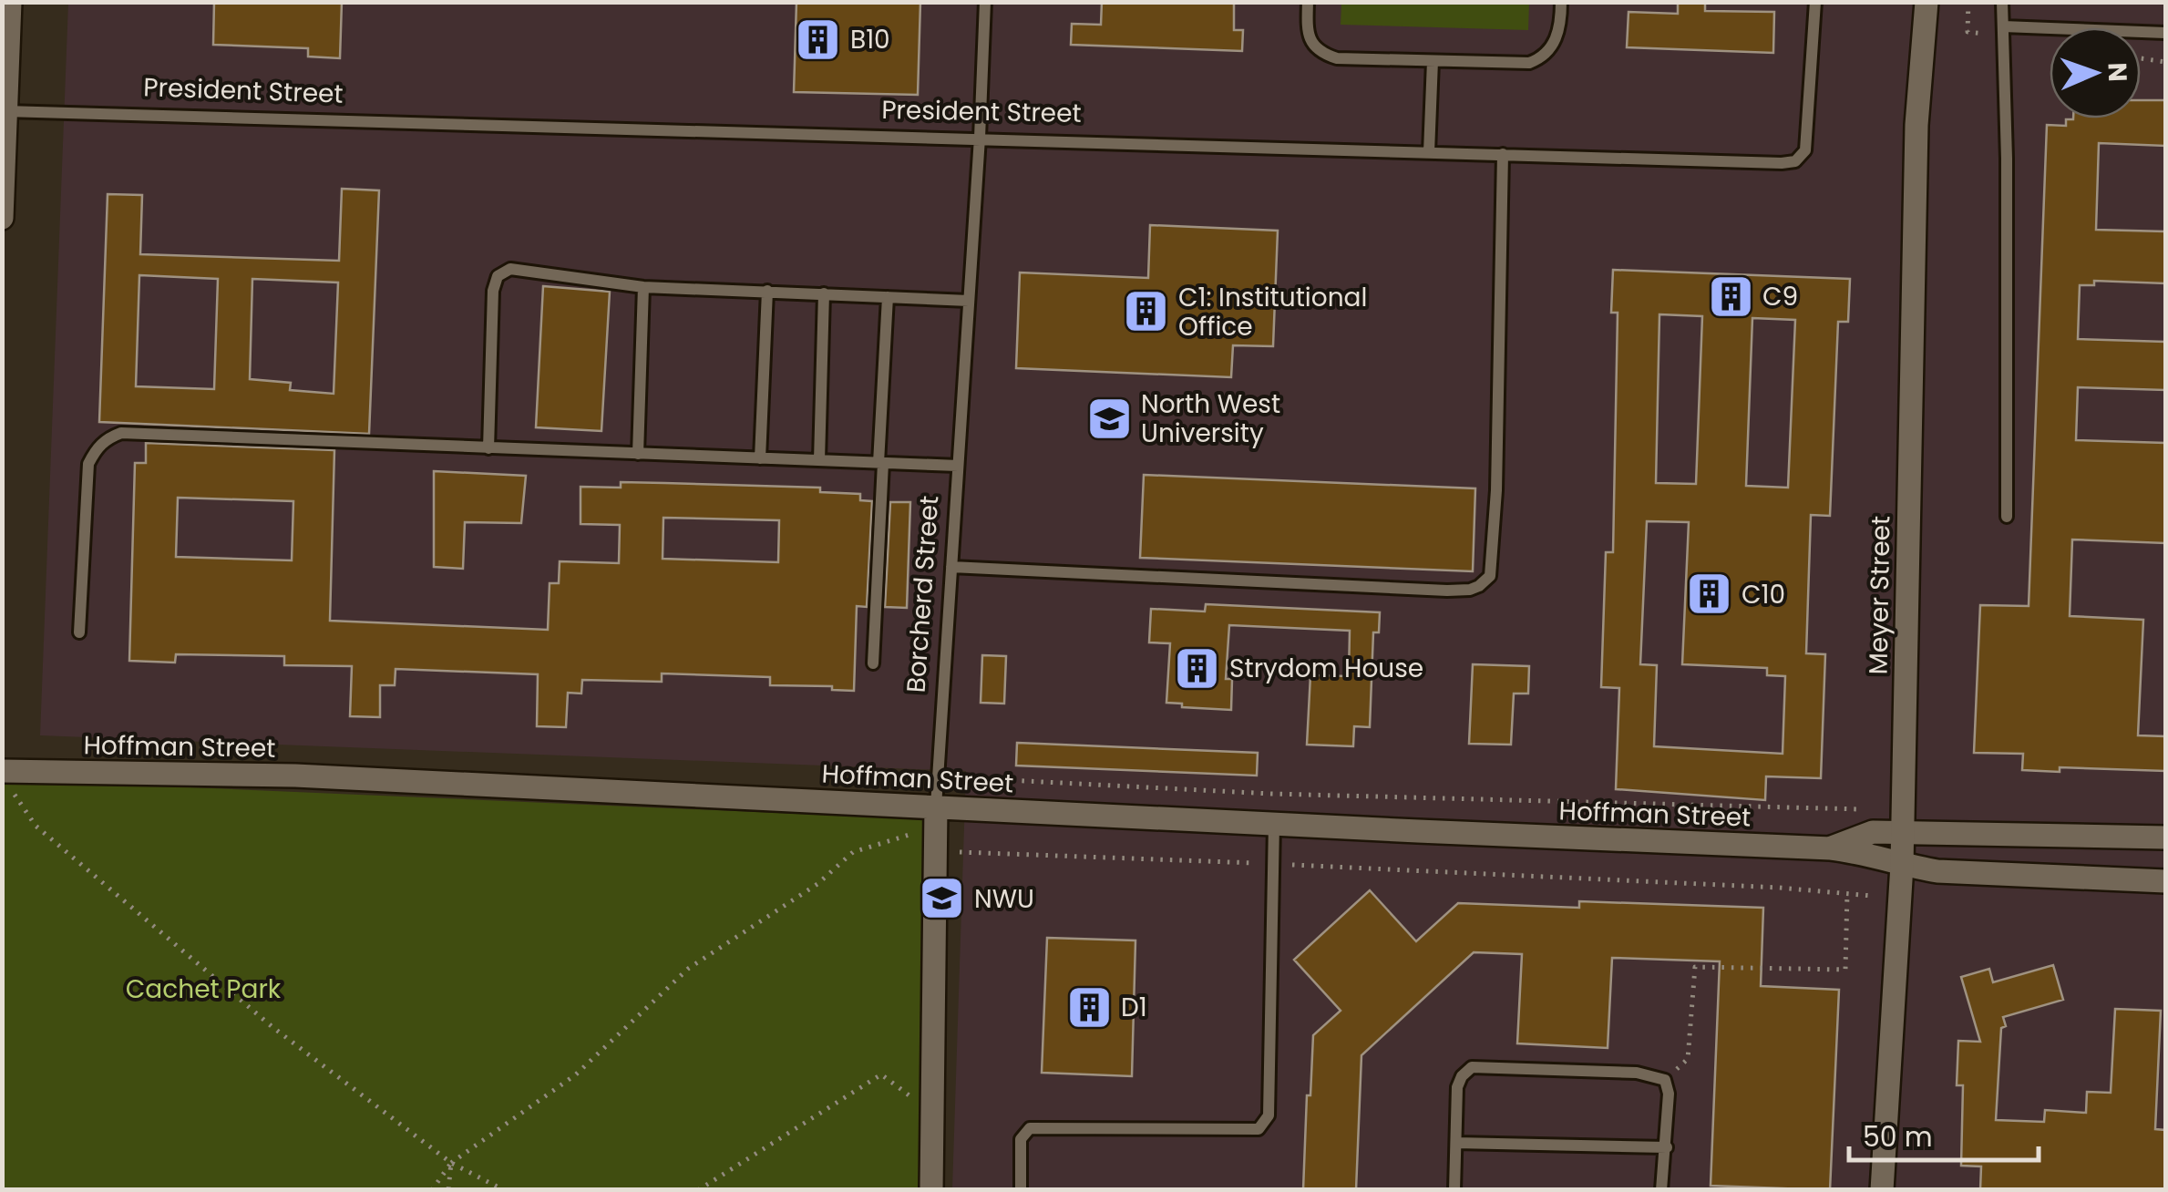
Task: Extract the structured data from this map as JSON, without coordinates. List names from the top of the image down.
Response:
{
  "streets": {
    "street": ["Borcherd Street", "Meyer Street", "Hoffman Street"],
    "lane": ["President Street"]
  },
  "crossings": [
    ["President Street", "Borcherd Street"],
    ["Borcherd Street", "Hoffman Street"],
    ["Meyer Street", "Hoffman Street"]
  ],
  "parks": ["Cachet Park"],
  "places": {
    "building": [
      "B10",
      "C9",
      "C1: Institutional Office",
      "C10",
      "Strydom House",
      "D1"
    ],
    "school or university": ["North West University", "NWU"]
  },
  "scale_bar": "50 m",
  "north": "right"
}
